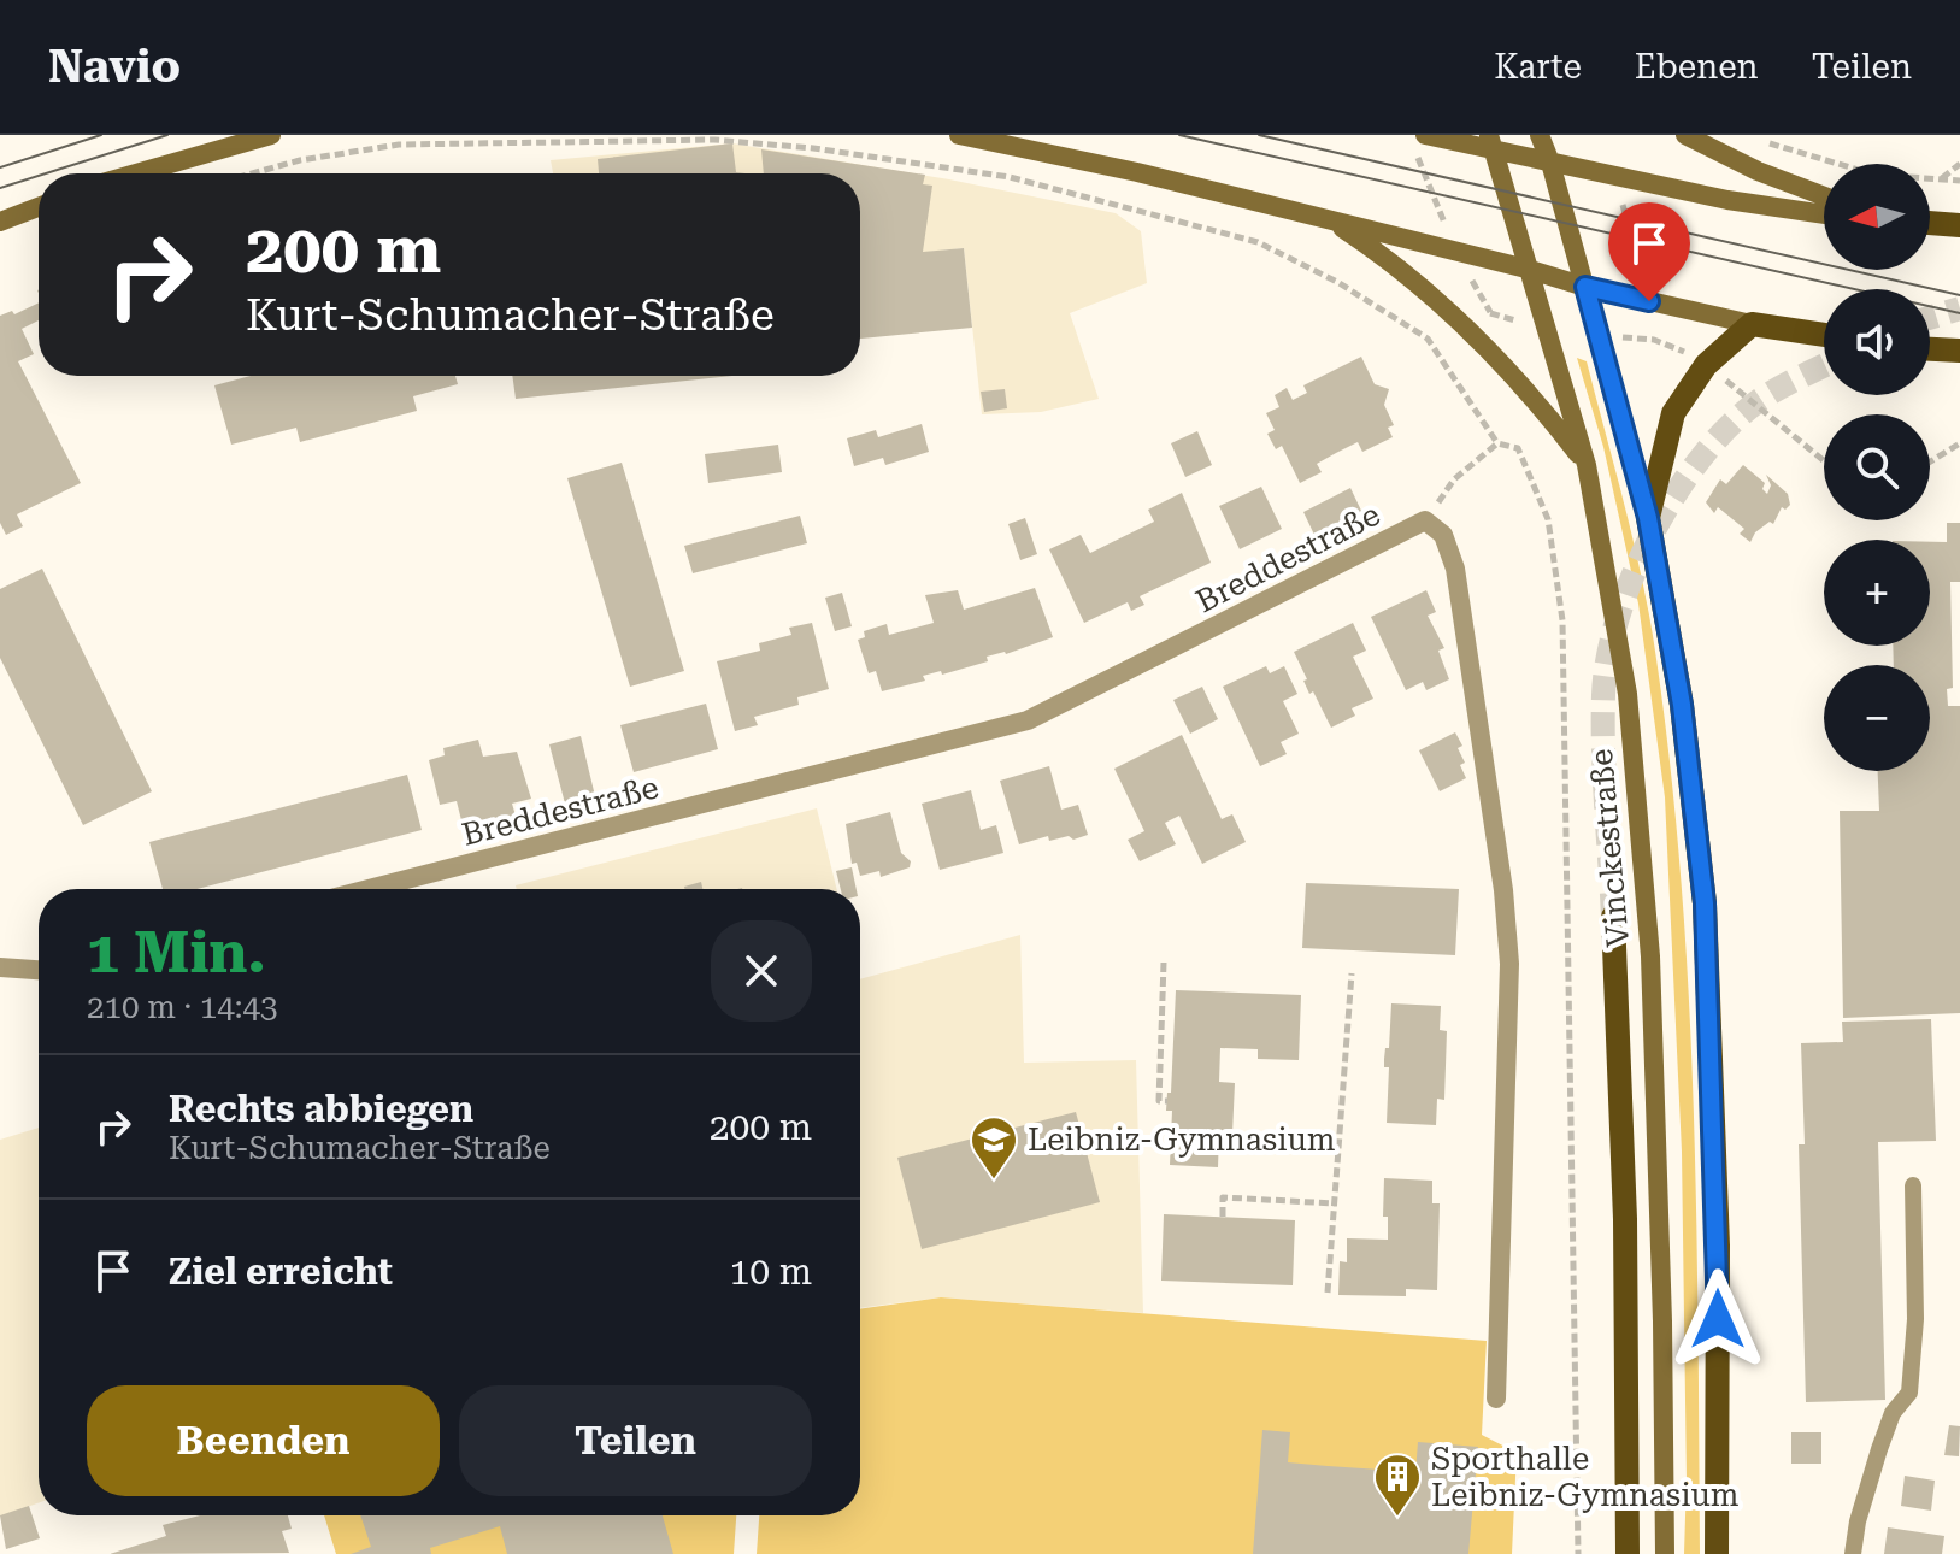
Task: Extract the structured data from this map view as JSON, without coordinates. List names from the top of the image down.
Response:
{
  "streets": {
    "main road": ["Vinckestraße"],
    "street": ["Breddestraße"]
  },
  "places": {
    "school or university": ["Leibniz-Gymnasium"],
    "building": ["Sporthalle Leibniz-Gymnasium"]
  },
  "north": "left",
  "page": {
    "header": "Navio",
    "nav": ["Karte", "Ebenen", "Teilen"],
    "map_buttons": ["+", "−"],
    "turn": ["200 m", "Kurt-Schumacher-Straße"],
    "heading": ["1 Min.", "210 m · 14:43"],
    "list": [
      {
        "name": "Rechts abbiegen",
        "note": "Kurt-Schumacher-Straße",
        "value": "200 m"
      },
      {
        "name": "Ziel erreicht",
        "value": "10 m"
      }
    ],
    "buttons": ["Beenden", "Teilen"]
  }
}
